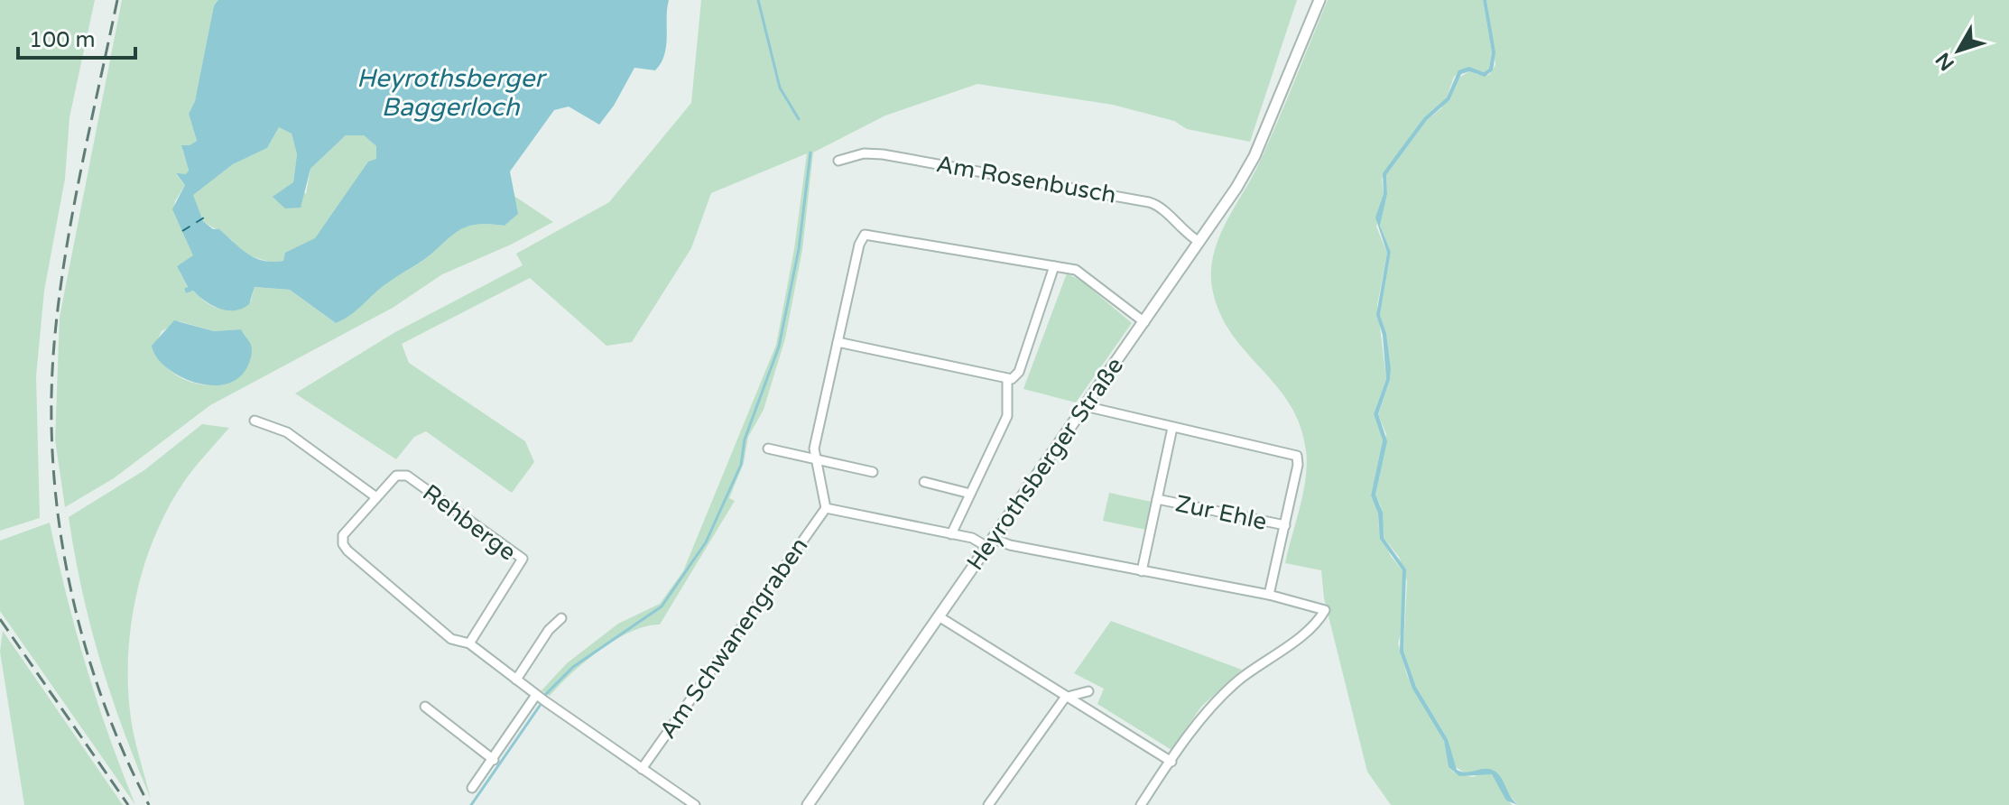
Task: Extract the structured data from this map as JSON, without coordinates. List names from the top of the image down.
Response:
{
  "streets": {
    "street": [
      "Am Rosenbusch",
      "Heyrothsberger Straße",
      "Zur Ehle",
      "Rehberge",
      "Am Schwanengraben"
    ]
  },
  "crossings": [
    ["Am Rosenbusch", "Heyrothsberger Straße"],
    ["Heyrothsberger Straße", "Zur Ehle"],
    ["Rehberge", "Am Schwanengraben"]
  ],
  "water": ["Heyrothsberger Baggerloch"],
  "scale_bar": "100 m",
  "north": "bottom left"
}
